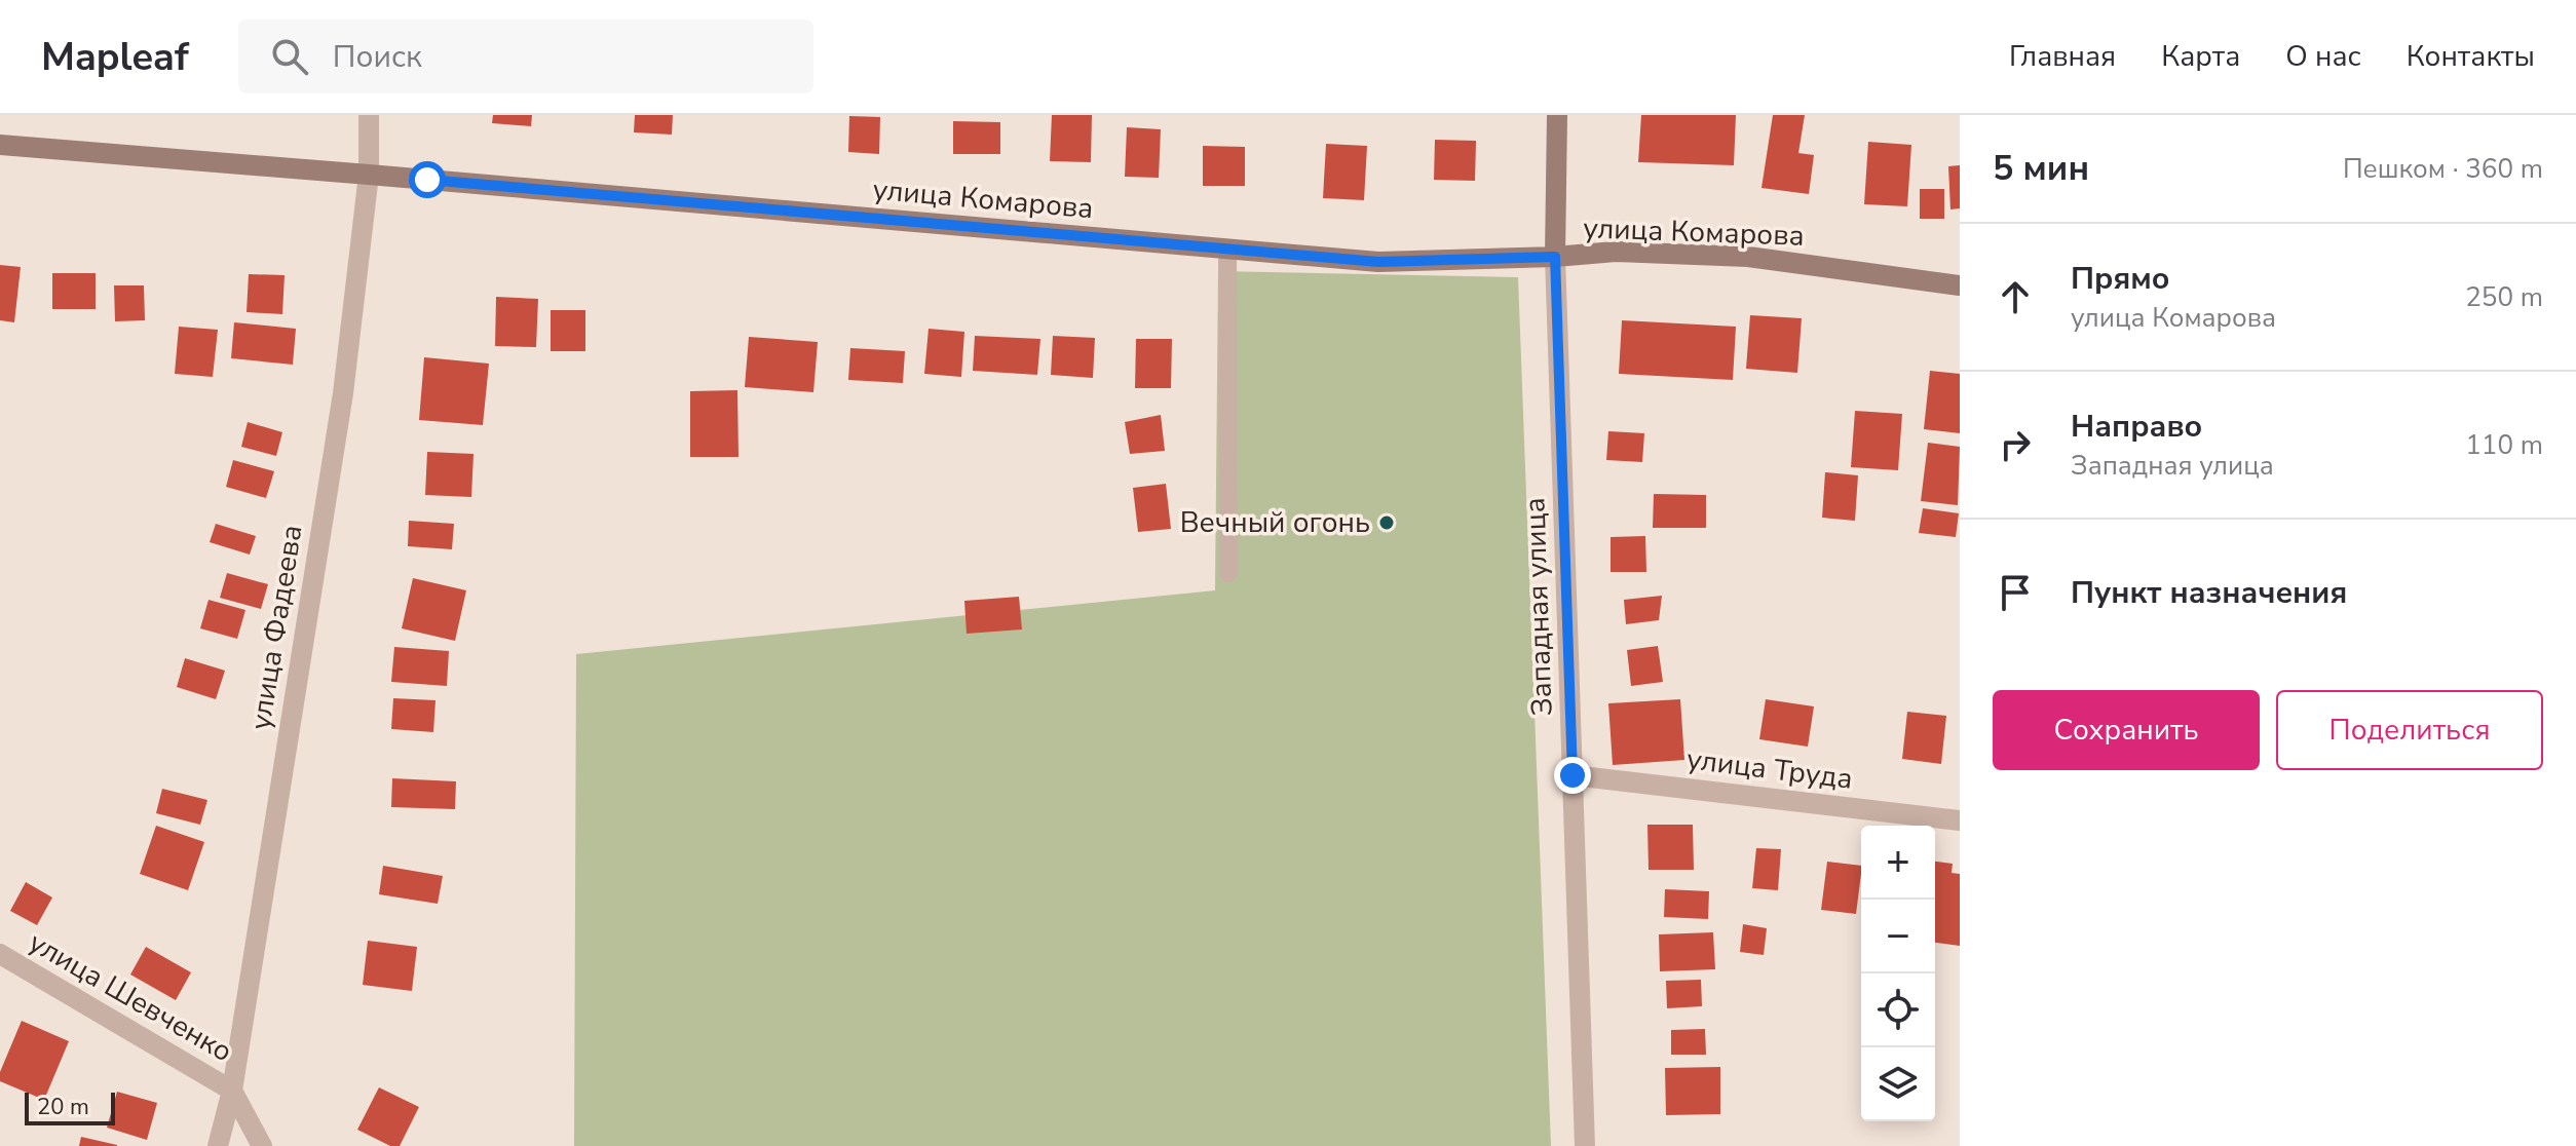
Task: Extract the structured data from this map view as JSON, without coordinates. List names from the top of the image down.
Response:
{
  "streets": {
    "main road": ["улица Комарова", "Западная улица"],
    "street": ["улица Фадеева", "улица Труда", "улица Шевченко"]
  },
  "crossings": [
    ["улица Комарова", "Западная улица"],
    ["улица Комарова", "улица Фадеева"],
    ["Западная улица", "улица Труда"],
    ["улица Фадеева", "улица Шевченко"]
  ],
  "places": ["Вечный огонь"],
  "scale_bar": "20 m",
  "page": {
    "header": "Mapleaf",
    "search": "Поиск",
    "nav": [
      "Главная",
      "Карта",
      "О нас",
      "Контакты"
    ],
    "heading": ["5 мин", "Пешком · 360 m"],
    "list": [
      ["Прямо", "улица Комарова", "250 m"],
      ["Направо", "Западная улица", "110 m"],
      "Пункт назначения"
    ],
    "buttons": ["Сохранить", "Поделиться"],
    "map_buttons": ["+", "−"],
    "scale": "20 m"
  }
}
